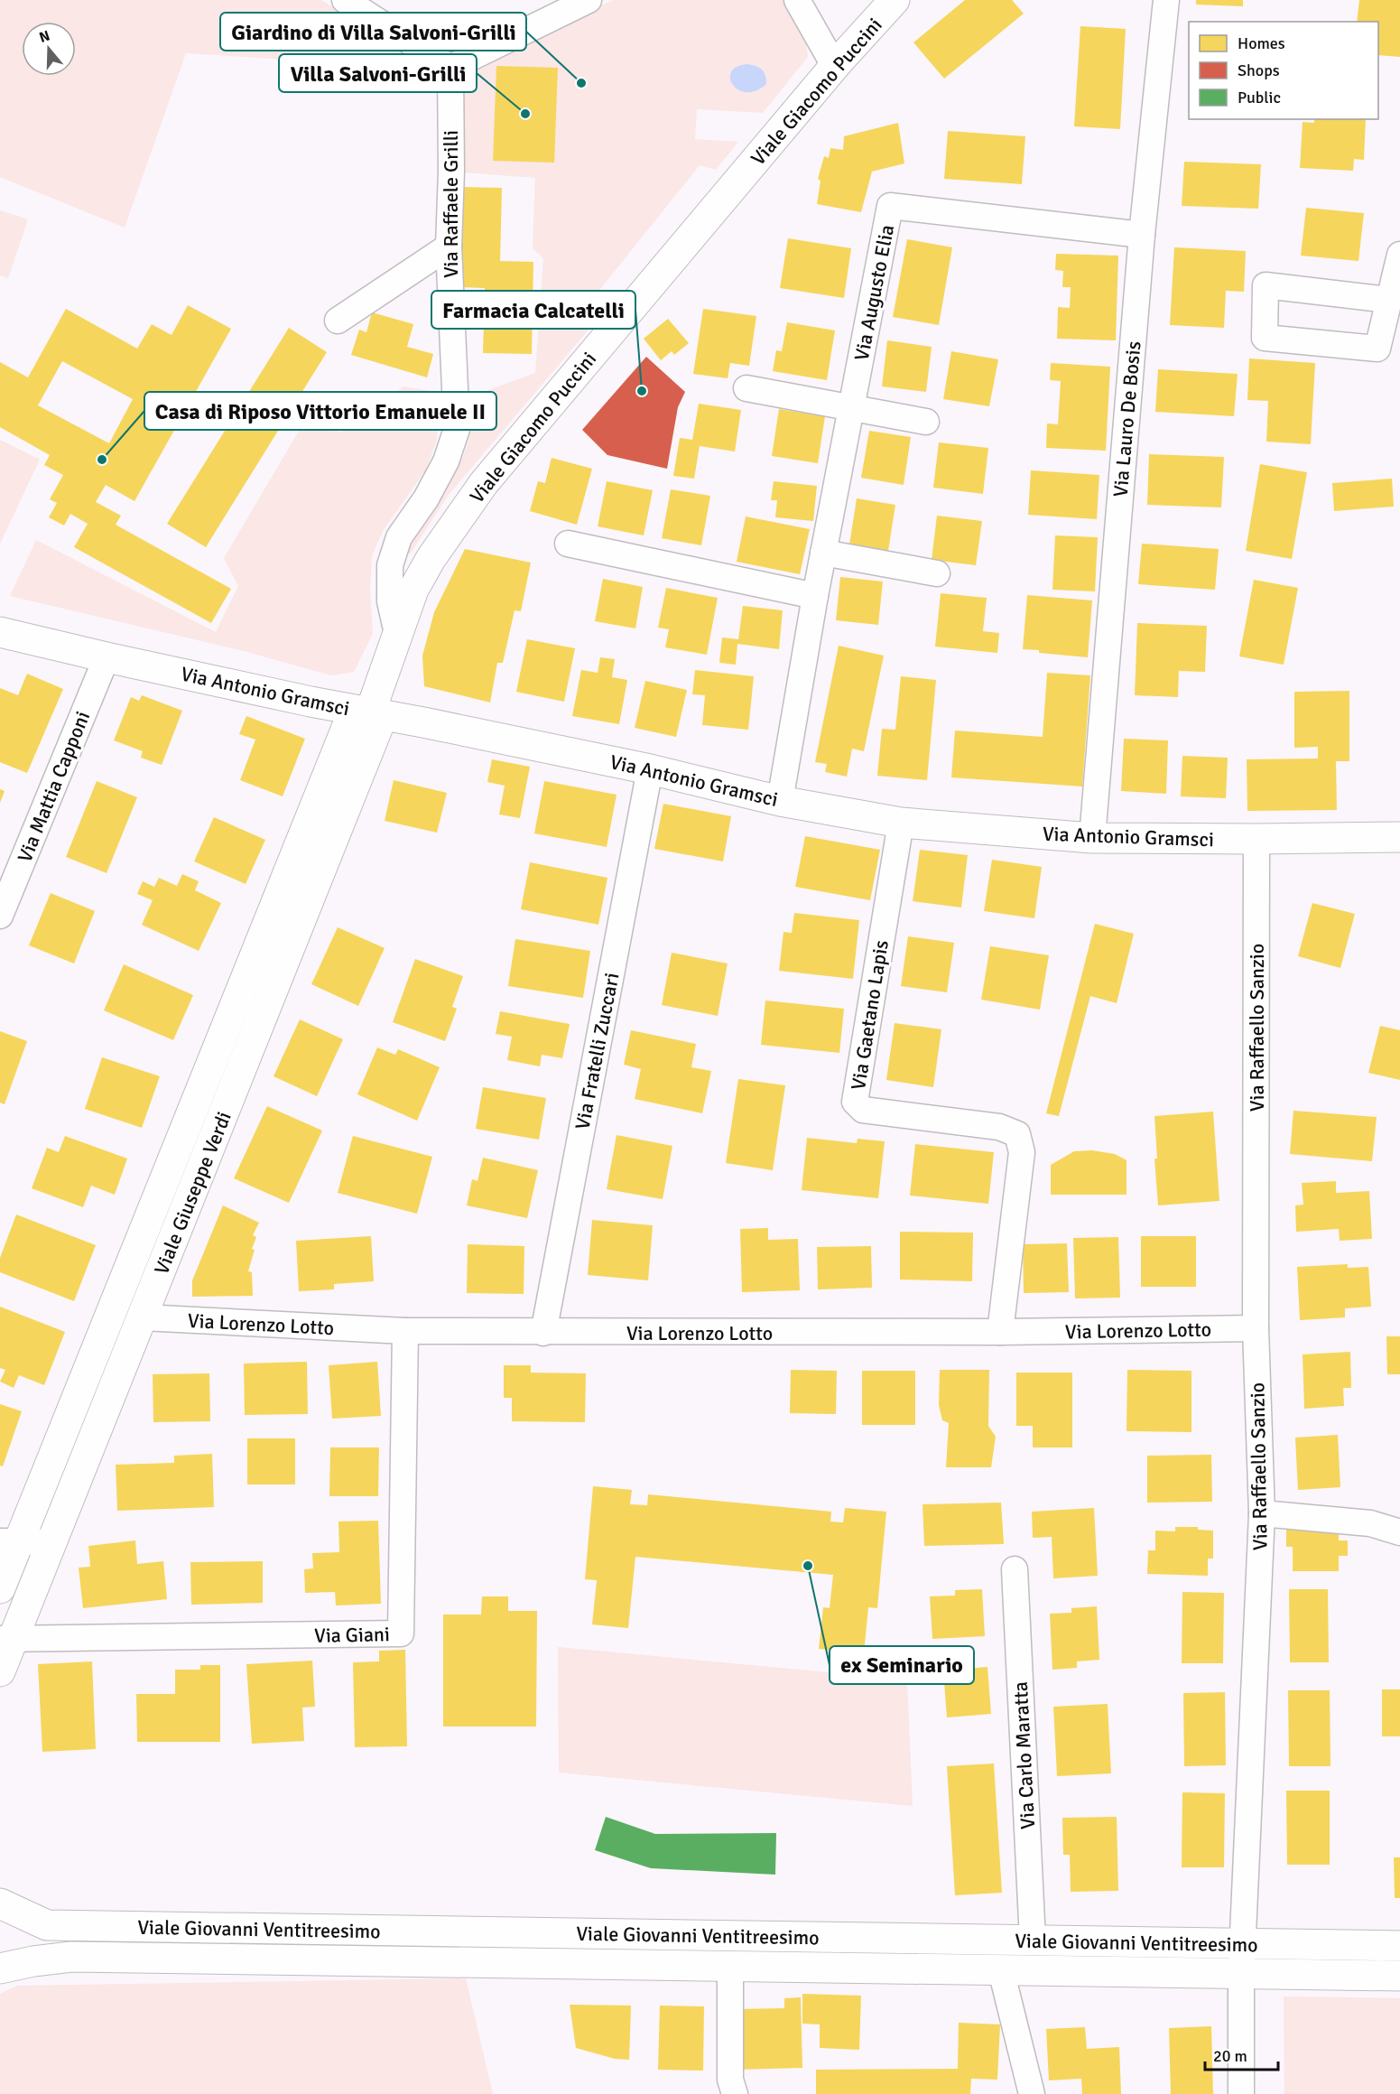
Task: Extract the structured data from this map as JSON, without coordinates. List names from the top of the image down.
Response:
{
  "streets": {
    "street": [
      "Viale Giacomo Puccini",
      "Via Raffaele Grilli",
      "Via Augusto Elia",
      "Via Lauro De Bosis",
      "Via Antonio Gramsci",
      "Via Mattia Capponi",
      "Via Gaetano Lapis",
      "Via Raffaello Sanzio",
      "Via Fratelli Zuccari",
      "Viale Giuseppe Verdi",
      "Via Lorenzo Lotto",
      "Via Giani",
      "Via Carlo Maratta",
      "Viale Giovanni Ventitreesimo"
    ]
  },
  "crossings": [
    ["Viale Giacomo Puccini", "Via Raffaele Grilli"],
    ["Viale Giacomo Puccini", "Via Antonio Gramsci"],
    ["Viale Giacomo Puccini", "Viale Giuseppe Verdi"],
    ["Via Augusto Elia", "Via Lauro De Bosis"],
    ["Via Augusto Elia", "Via Antonio Gramsci"],
    ["Via Lauro De Bosis", "Via Antonio Gramsci"],
    ["Via Antonio Gramsci", "Via Mattia Capponi"],
    ["Via Antonio Gramsci", "Via Gaetano Lapis"],
    ["Via Antonio Gramsci", "Via Raffaello Sanzio"],
    ["Via Antonio Gramsci", "Via Fratelli Zuccari"],
    ["Via Antonio Gramsci", "Viale Giuseppe Verdi"],
    ["Via Gaetano Lapis", "Via Lorenzo Lotto"],
    ["Via Raffaello Sanzio", "Via Lorenzo Lotto"],
    ["Via Raffaello Sanzio", "Viale Giovanni Ventitreesimo"],
    ["Via Fratelli Zuccari", "Via Lorenzo Lotto"],
    ["Viale Giuseppe Verdi", "Via Lorenzo Lotto"],
    ["Viale Giuseppe Verdi", "Via Giani"],
    ["Via Lorenzo Lotto", "Via Giani"],
    ["Via Carlo Maratta", "Viale Giovanni Ventitreesimo"]
  ],
  "places": [
    "Giardino di Villa Salvoni-Grilli",
    "Villa Salvoni-Grilli",
    "Farmacia Calcatelli",
    "Casa di Riposo Vittorio Emanuele II",
    "ex Seminario"
  ],
  "legend": ["Homes", "Shops", "Public"],
  "scale_bar": "20 m",
  "north": "top"
}
